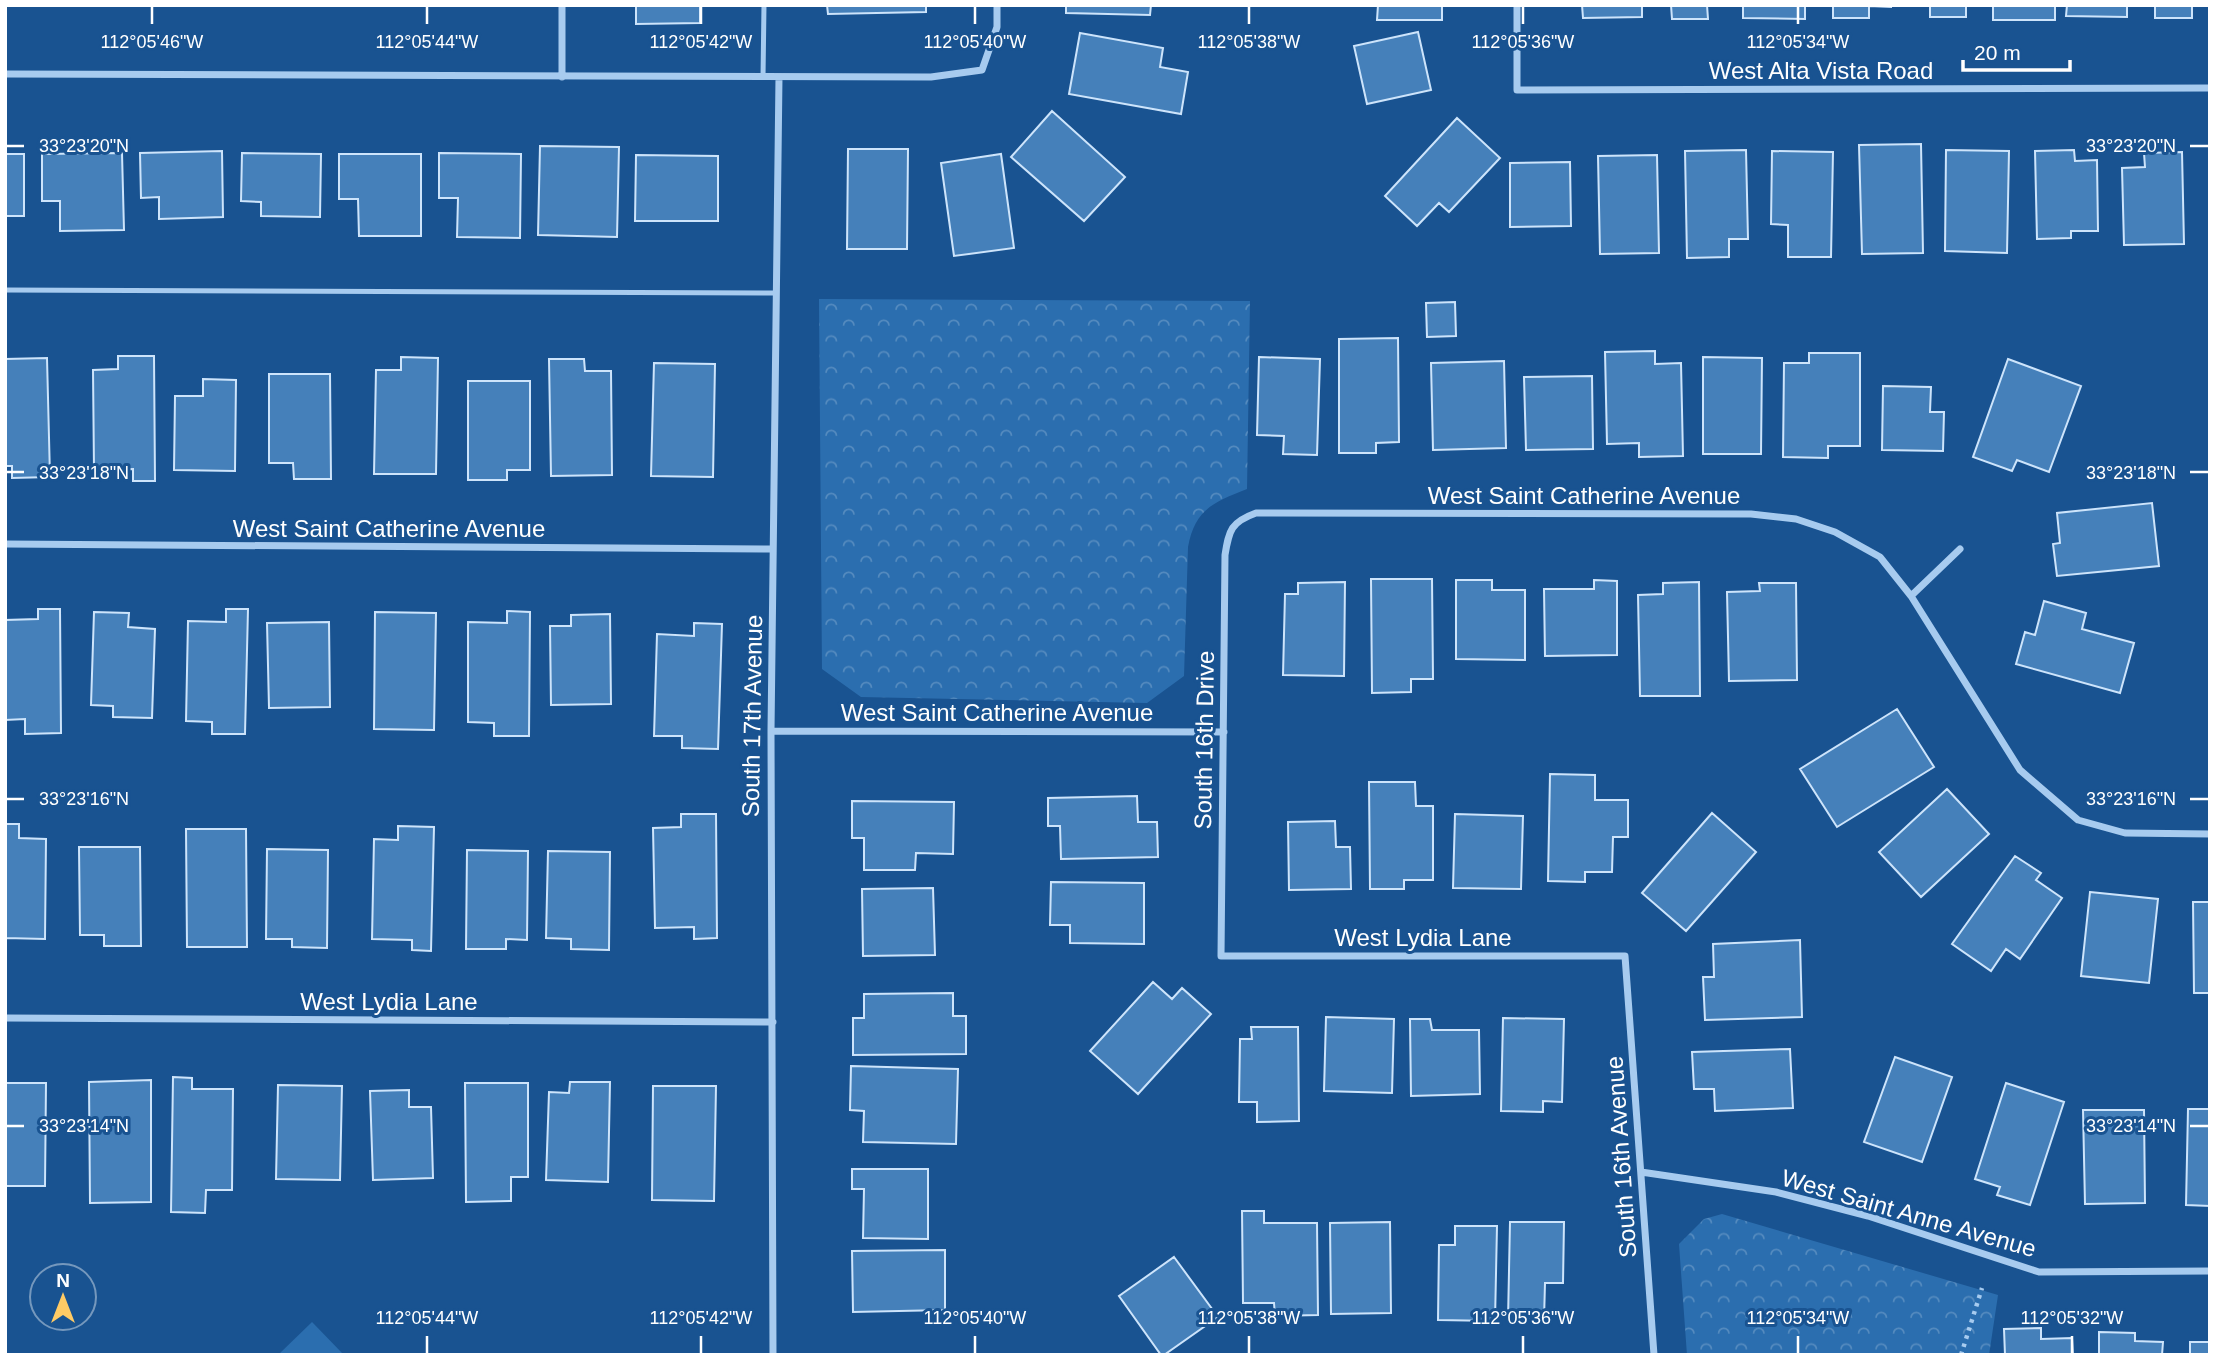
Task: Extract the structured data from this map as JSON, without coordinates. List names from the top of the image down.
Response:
{
  "streets": {
    "street": [
      "West Alta Vista Road",
      "West Saint Catherine Avenue",
      "South 17th Avenue",
      "South 16th Drive",
      "West Lydia Lane",
      "South 16th Avenue",
      "West Saint Anne Avenue"
    ]
  },
  "crossings": [
    ["West Saint Catherine Avenue", "South 17th Avenue"],
    ["West Saint Catherine Avenue", "South 16th Drive"],
    ["South 17th Avenue", "West Lydia Lane"],
    ["South 16th Drive", "West Lydia Lane"],
    ["West Lydia Lane", "South 16th Avenue"],
    ["South 16th Avenue", "West Saint Anne Avenue"]
  ],
  "scale_bar": "20 m",
  "north": "top",
  "coordinates": [
    "112°05'46\"W",
    "112°05'44\"W",
    "112°05'42\"W",
    "112°05'40\"W",
    "112°05'38\"W",
    "112°05'36\"W",
    "112°05'34\"W",
    "33°23'20\"N",
    "33°23'18\"N",
    "33°23'16\"N",
    "33°23'14\"N",
    "112°05'32\"W"
  ]
}
